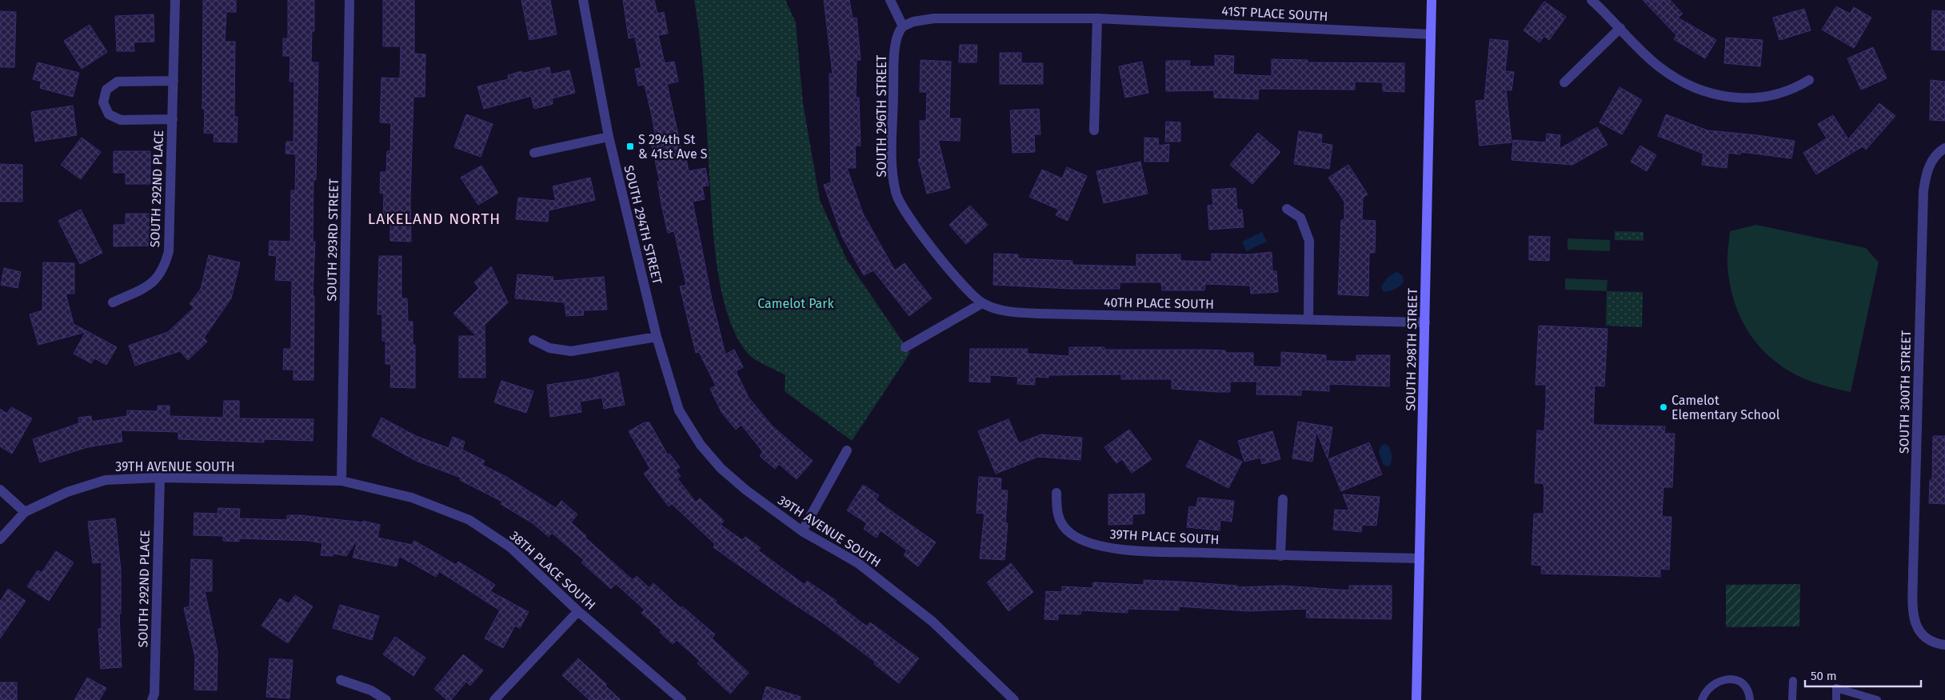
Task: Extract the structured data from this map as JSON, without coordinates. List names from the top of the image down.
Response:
{
  "streets": {
    "street": [
      "41ST PLACE SOUTH",
      "SOUTH 296TH STREET",
      "SOUTH 292ND PLACE",
      "SOUTH 294TH STREET",
      "SOUTH 293RD STREET",
      "40TH PLACE SOUTH",
      "SOUTH 298TH STREET",
      "SOUTH 300TH STREET",
      "39TH AVENUE SOUTH",
      "39TH PLACE SOUTH",
      "38TH PLACE SOUTH"
    ]
  },
  "crossings": [
    ["41ST PLACE SOUTH", "SOUTH 296TH STREET"],
    ["41ST PLACE SOUTH", "SOUTH 298TH STREET"],
    ["SOUTH 296TH STREET", "40TH PLACE SOUTH"],
    ["SOUTH 292ND PLACE", "39TH AVENUE SOUTH"],
    ["SOUTH 294TH STREET", "39TH AVENUE SOUTH"],
    ["SOUTH 293RD STREET", "39TH AVENUE SOUTH"],
    ["SOUTH 293RD STREET", "38TH PLACE SOUTH"],
    ["40TH PLACE SOUTH", "SOUTH 298TH STREET"],
    ["SOUTH 298TH STREET", "39TH PLACE SOUTH"],
    ["39TH AVENUE SOUTH", "38TH PLACE SOUTH"]
  ],
  "districts": ["LAKELAND NORTH"],
  "parks": ["Camelot Park"],
  "places": {
    "transit": ["S 294th St & 41st Ave S"],
    "other": ["Camelot Elementary School"]
  },
  "scale_bar": "50 m"
}
